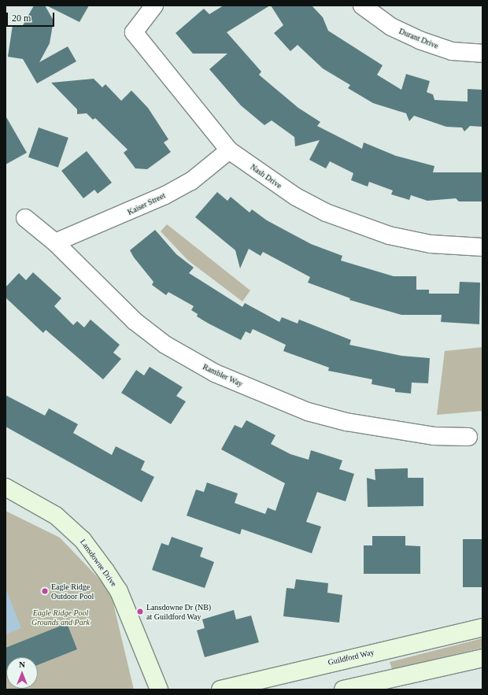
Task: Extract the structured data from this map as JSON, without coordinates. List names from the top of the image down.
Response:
{
  "streets": {
    "main road": ["Lansdowne Drive", "Guildford Way"],
    "street": [
      "Durant Drive",
      "Nash Drive",
      "Kaiser Street",
      "Rambler Way"
    ]
  },
  "crossings": [
    ["Nash Drive", "Kaiser Street"],
    ["Kaiser Street", "Rambler Way"]
  ],
  "parks": ["Eagle Ridge Pool Grounds and Park"],
  "places": ["Eagle Ridge Outdoor Pool", "Lansdowne Dr (NB) at Guildford Way"],
  "scale_bar": "20 m",
  "north": "top"
}
